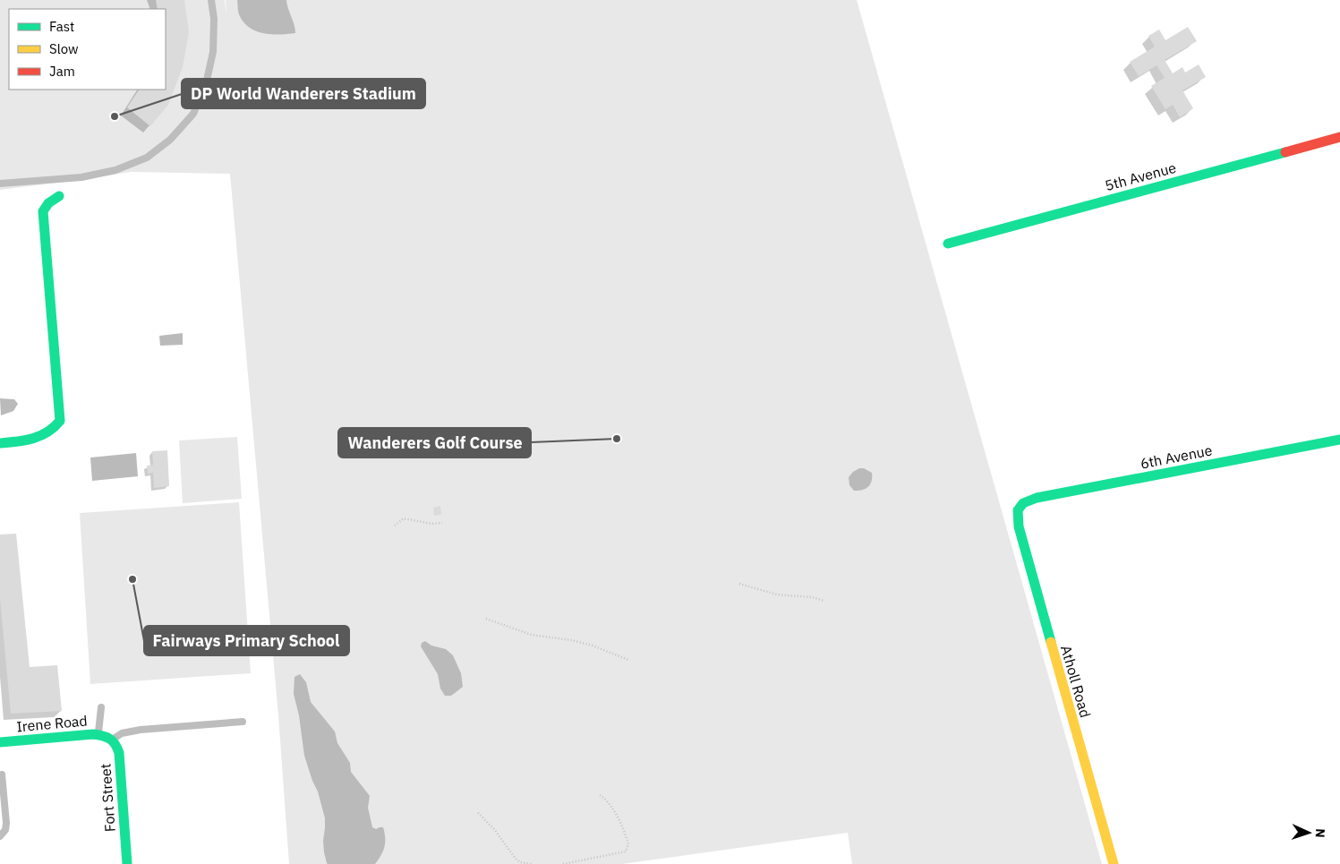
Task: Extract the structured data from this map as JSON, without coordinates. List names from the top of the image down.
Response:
{
  "streets": {
    "street": [
      "5th Avenue",
      "6th Avenue",
      "Atholl Road",
      "Irene Road",
      "Fort Street"
    ]
  },
  "crossings": [
    ["6th Avenue", "Atholl Road"],
    ["Irene Road", "Fort Street"]
  ],
  "places": ["DP World Wanderers Stadium", "Wanderers Golf Course", "Fairways Primary School"],
  "legend": ["Fast", "Slow", "Jam"],
  "north": "right"
}
